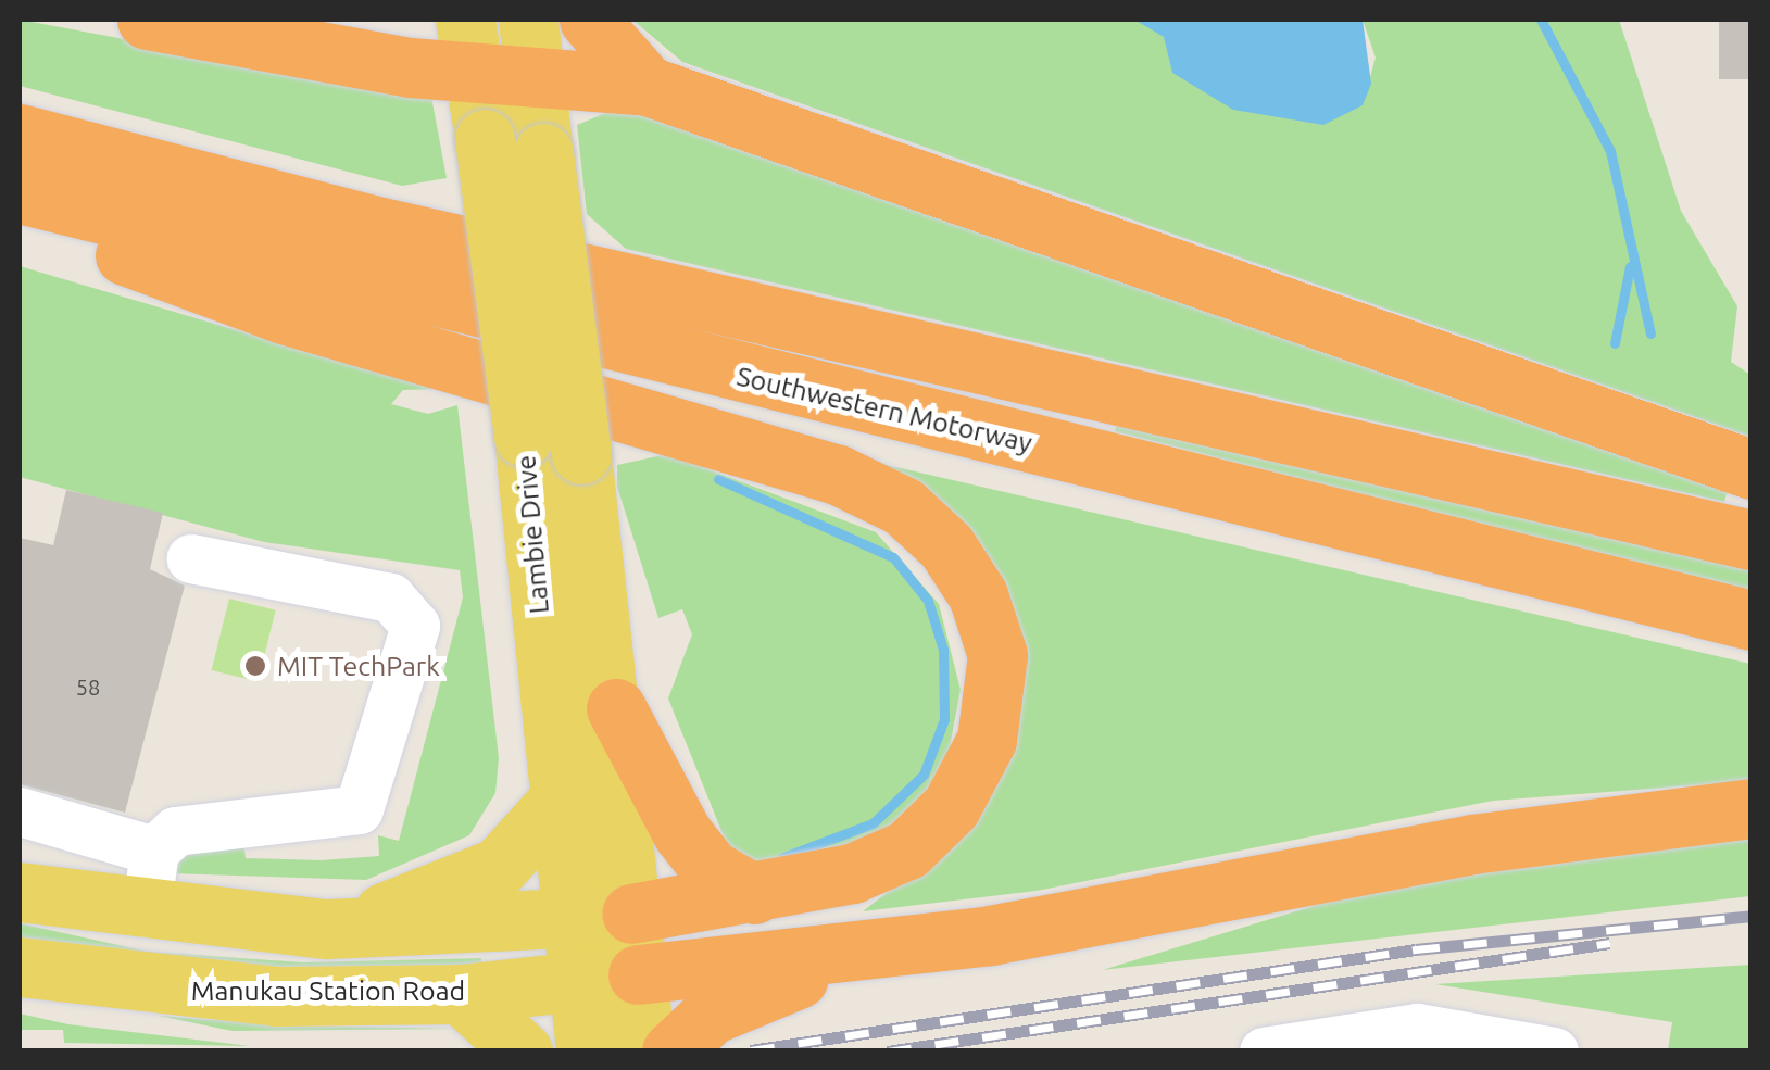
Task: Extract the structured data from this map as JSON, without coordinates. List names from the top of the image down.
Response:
{
  "streets": {
    "highway": ["Southwestern Motorway"],
    "main road": ["Lambie Drive", "Manukau Station Road"]
  },
  "crossings": [
    ["Lambie Drive", "Manukau Station Road"]
  ],
  "places": ["MIT TechPark"],
  "house_numbers": ["58"]
}
